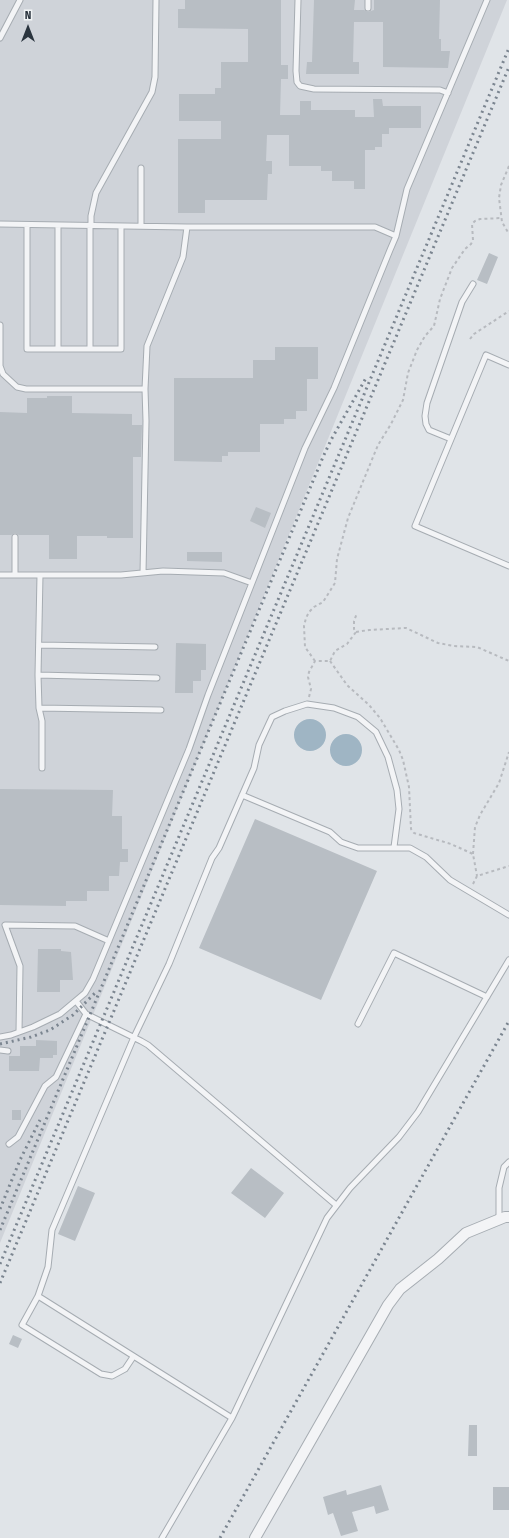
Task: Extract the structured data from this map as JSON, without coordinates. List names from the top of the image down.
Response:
{
  "north": "top"
}
